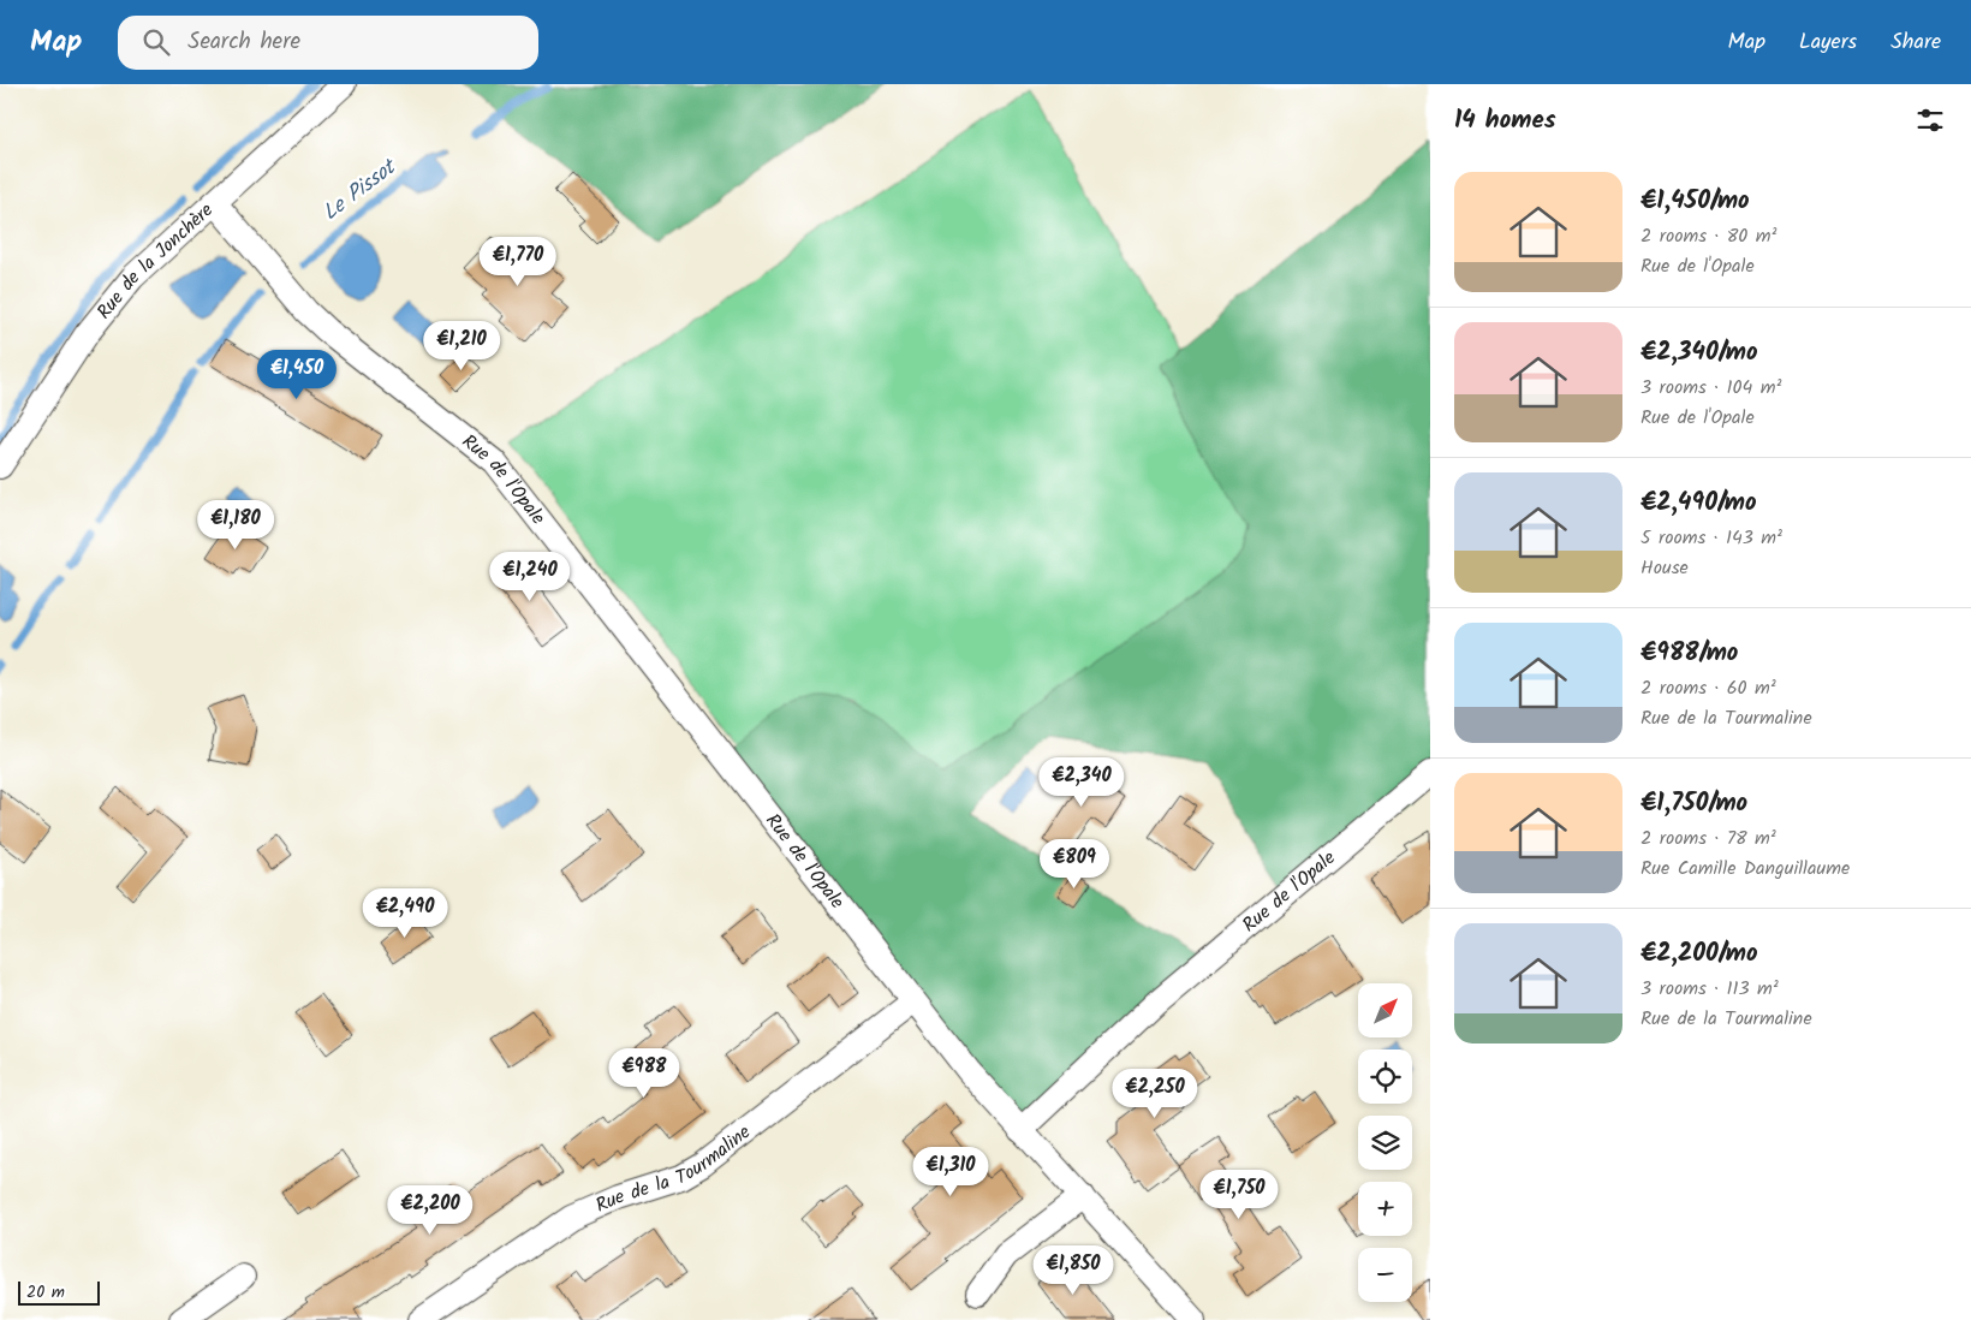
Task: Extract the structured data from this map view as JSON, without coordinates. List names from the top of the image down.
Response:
{
  "streets": {
    "street": ["Rue de la Jonchère", "Rue de l'Opale", "Rue de la Tourmaline"]
  },
  "crossings": [
    ["Rue de la Jonchère", "Rue de l'Opale"],
    ["Rue de l'Opale", "Rue de la Tourmaline"]
  ],
  "water": ["Le Pissot"],
  "scale_bar": "20 m",
  "north": "top right",
  "page": {
    "header": "Map",
    "search": "Search here",
    "nav": ["Map", "Layers", "Share"],
    "heading": "14 homes",
    "list": [
      {
        "name": "€1,450/mo",
        "note": "2 rooms · 80 m² · Rue de l'Opale"
      },
      {
        "name": "€2,340/mo",
        "note": "3 rooms · 104 m² · Rue de l'Opale"
      },
      {
        "name": "€2,490/mo",
        "note": "5 rooms · 143 m² · House"
      },
      {
        "name": "€988/mo",
        "note": "2 rooms · 60 m² · Rue de la Tourmaline"
      },
      {
        "name": "€1,750/mo",
        "note": "2 rooms · 78 m² · Rue Camille Danguillaume"
      },
      {
        "name": "€2,200/mo",
        "note": "3 rooms · 113 m² · Rue de la Tourmaline"
      }
    ],
    "price": [
      "€1,770",
      "€1,210",
      "€1,450",
      "€1,180",
      "€1,240",
      "€2,340",
      "€809",
      "€2,490",
      "€988",
      "€2,250",
      "€1,310",
      "€1,750",
      "€2,200",
      "€1,850"
    ],
    "map_buttons": ["+", "−"],
    "scale": "20 m"
  }
}
